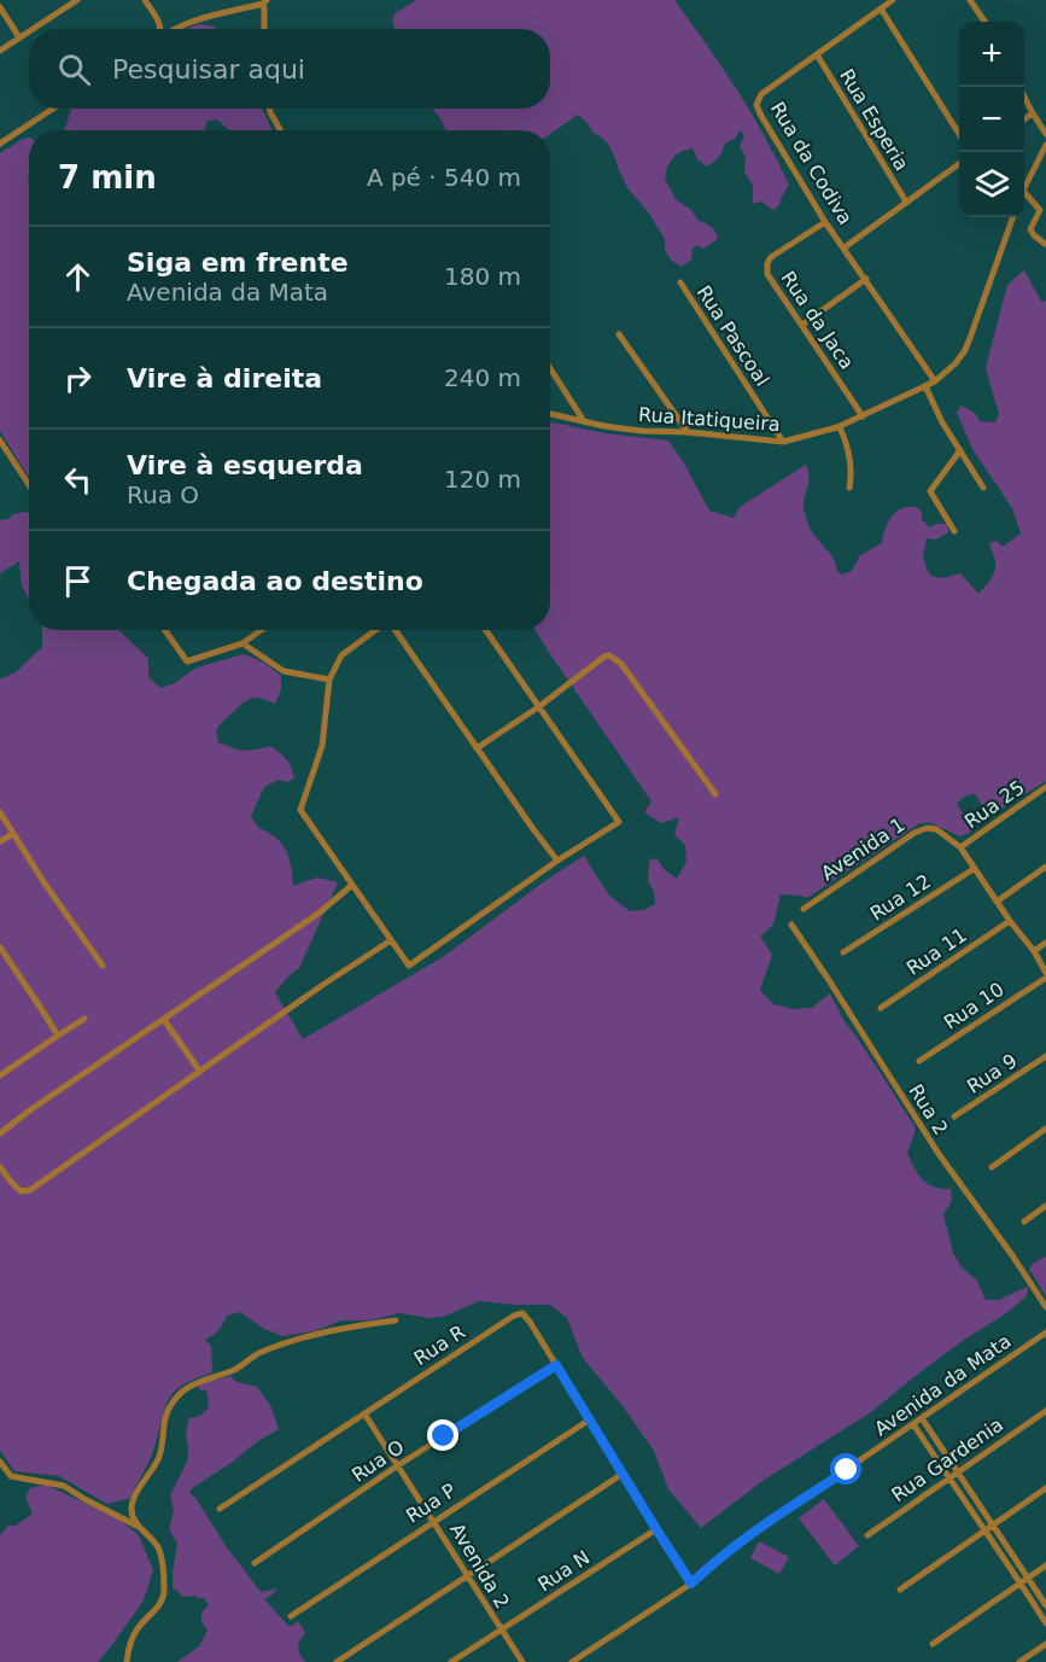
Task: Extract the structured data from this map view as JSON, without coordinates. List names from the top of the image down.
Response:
{
  "streets": {
    "street": [
      "Rua Esperia",
      "Rua da Codiva",
      "Rua da Jaca",
      "Rua Pascoal",
      "Rua Itatiqueira",
      "Rua 25",
      "Avenida 1",
      "Rua 12",
      "Rua 11",
      "Rua 10",
      "Rua 9",
      "Rua 2",
      "Rua R",
      "Avenida da Mata",
      "Rua Gardenia",
      "Rua O",
      "Rua P",
      "Avenida 2",
      "Rua N"
    ]
  },
  "crossings": [
    ["Rua Esperia", "Rua da Codiva"],
    ["Rua da Codiva", "Rua da Jaca"],
    ["Rua da Codiva", "Rua Itatiqueira"],
    ["Rua da Jaca", "Rua Itatiqueira"],
    ["Rua Pascoal", "Rua Itatiqueira"],
    ["Rua 25", "Avenida 1"],
    ["Avenida 1", "Rua 12"],
    ["Avenida 1", "Rua 11"],
    ["Avenida 1", "Rua 10"],
    ["Rua R", "Rua O"],
    ["Rua R", "Avenida 2"],
    ["Rua O", "Avenida 2"],
    ["Rua P", "Avenida 2"],
    ["Avenida 2", "Rua N"]
  ],
  "page": {
    "map_buttons": ["+", "−"],
    "search": "Pesquisar aqui",
    "heading": ["7 min", "A pé · 540 m"],
    "list": [
      ["Siga em frente", "Avenida da Mata", "180 m"],
      ["Vire à direita", "240 m"],
      ["Vire à esquerda", "Rua O", "120 m"],
      "Chegada ao destino"
    ]
  }
}
